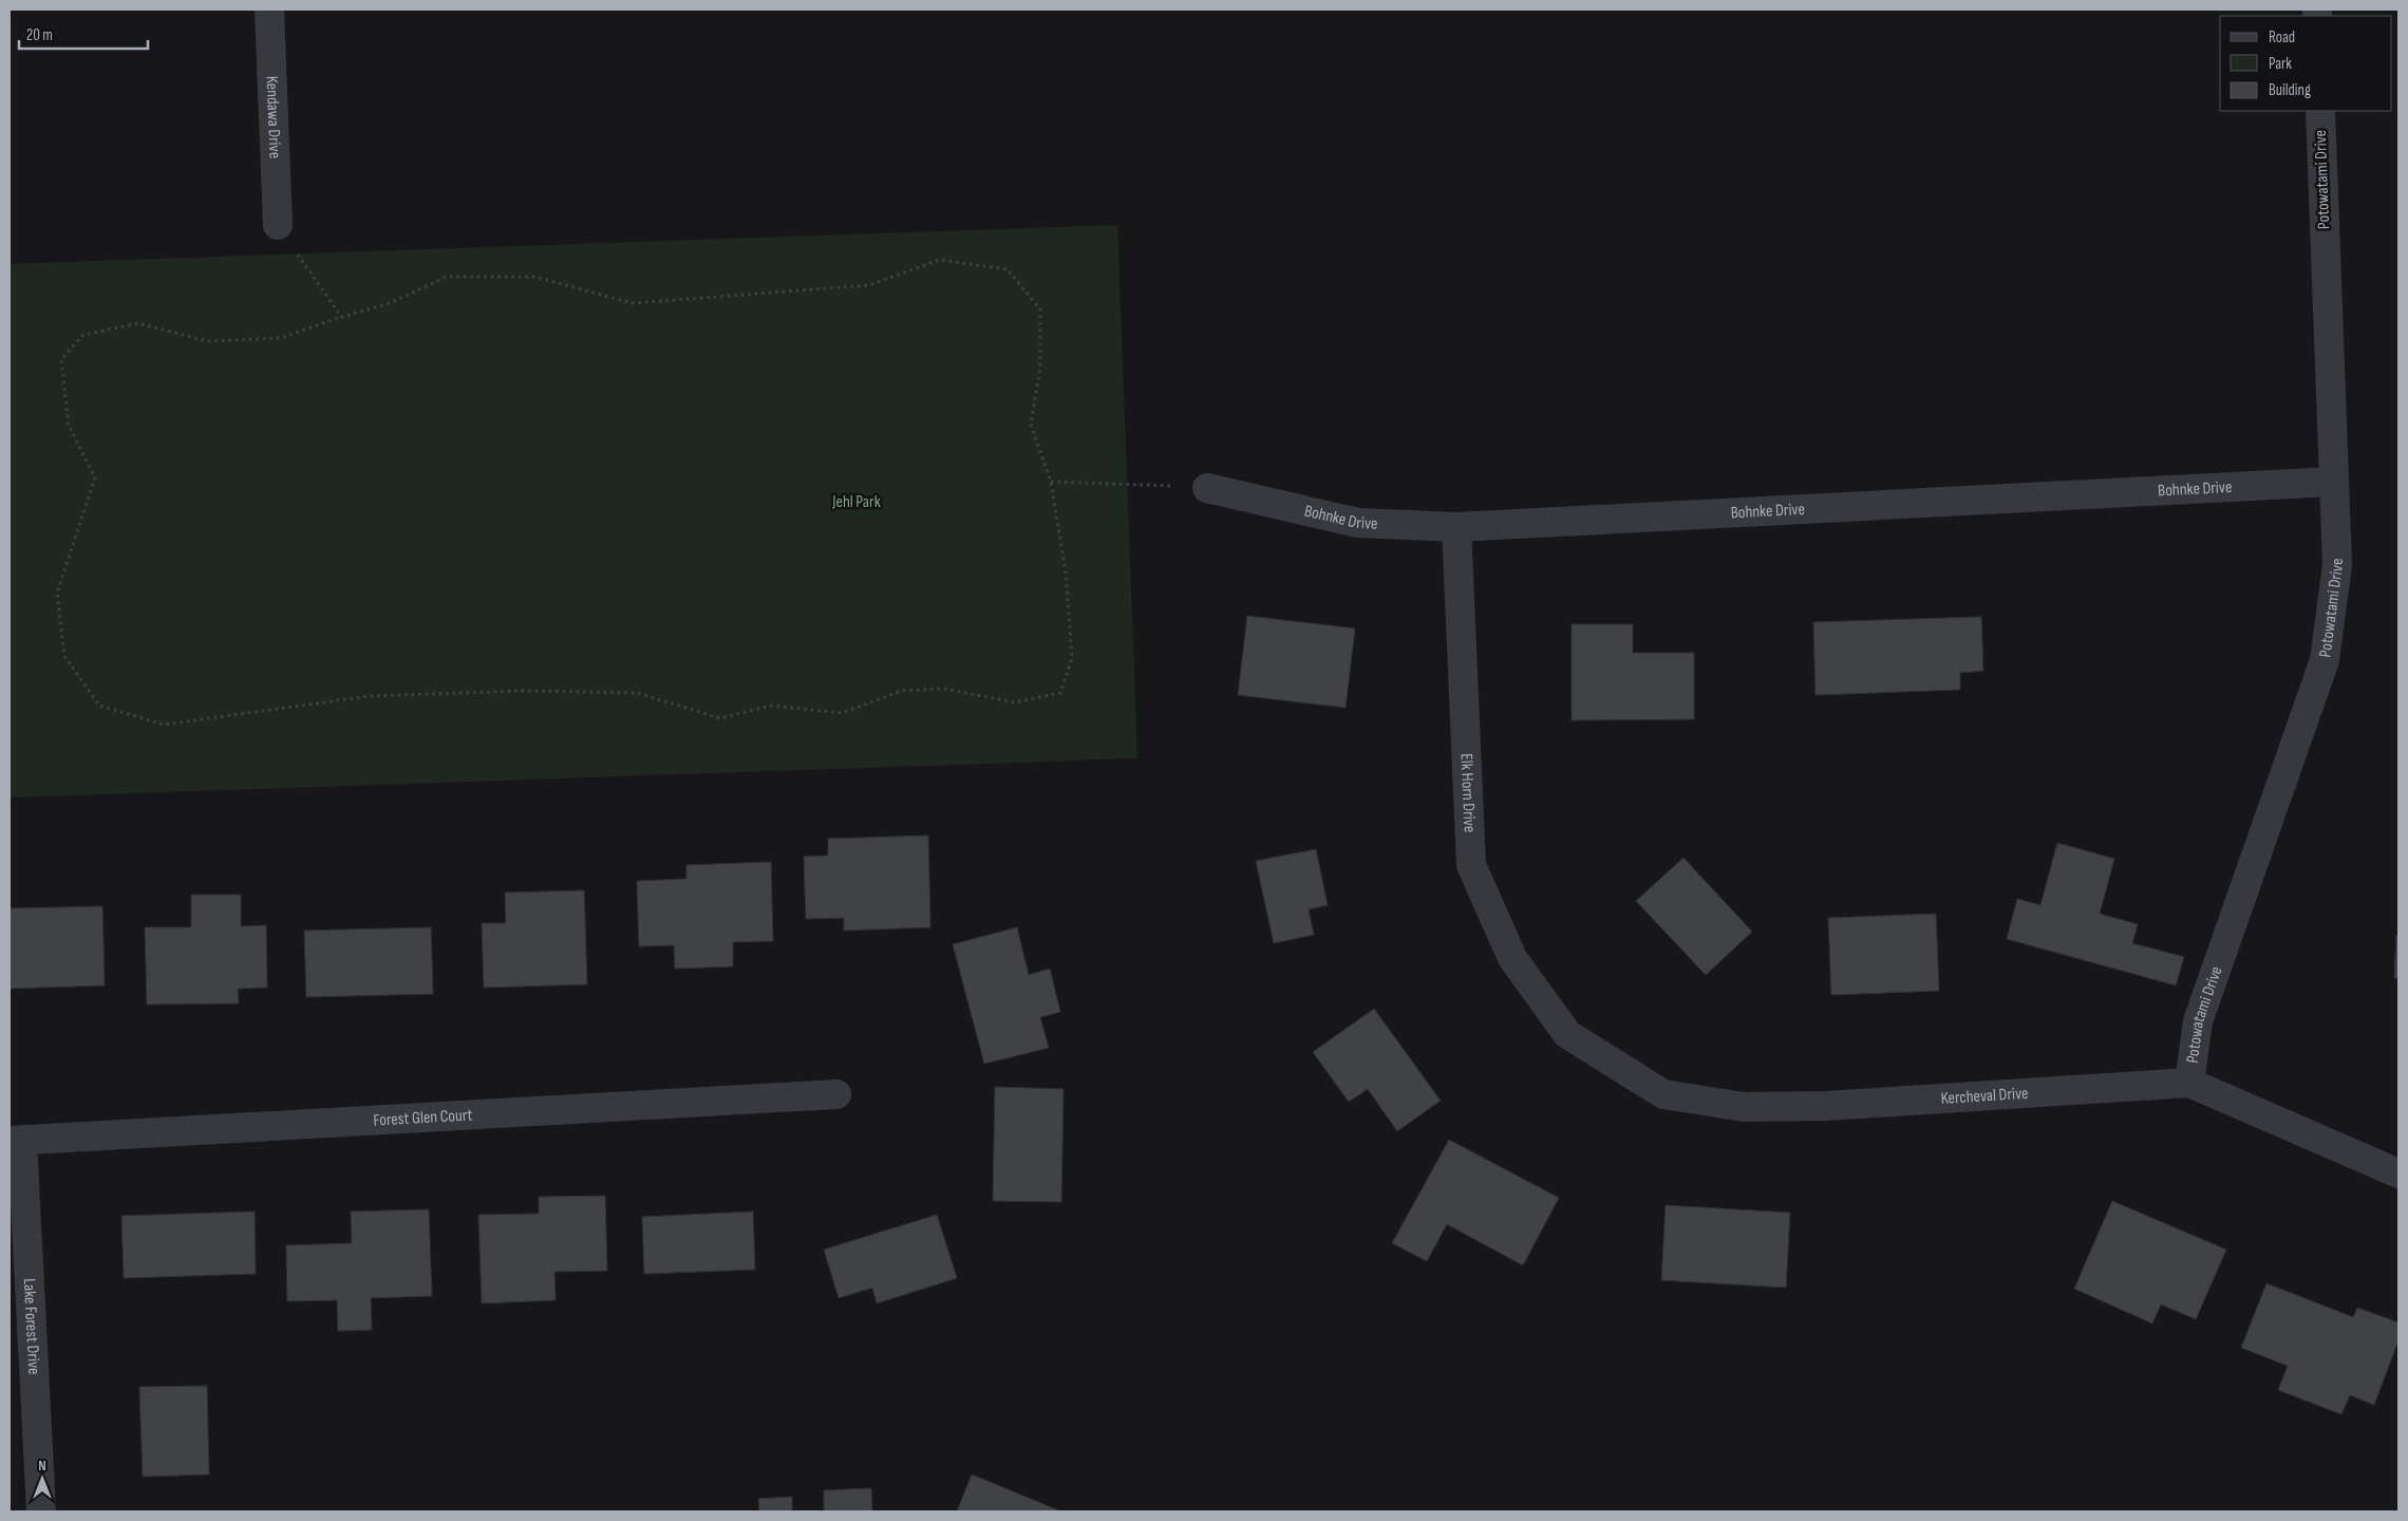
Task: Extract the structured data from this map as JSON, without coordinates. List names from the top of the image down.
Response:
{
  "streets": {
    "street": [
      "Kendawa Drive",
      "Potowatami Drive",
      "Bohnke Drive",
      "Elk Horn Drive",
      "Kercheval Drive",
      "Forest Glen Court",
      "Lake Forest Drive"
    ]
  },
  "crossings": [
    ["Potowatami Drive", "Bohnke Drive"],
    ["Potowatami Drive", "Kercheval Drive"],
    ["Bohnke Drive", "Elk Horn Drive"],
    ["Elk Horn Drive", "Kercheval Drive"],
    ["Forest Glen Court", "Lake Forest Drive"]
  ],
  "parks": ["Jehl Park"],
  "legend": ["Road", "Park", "Building"],
  "scale_bar": "20 m",
  "north": "top"
}
